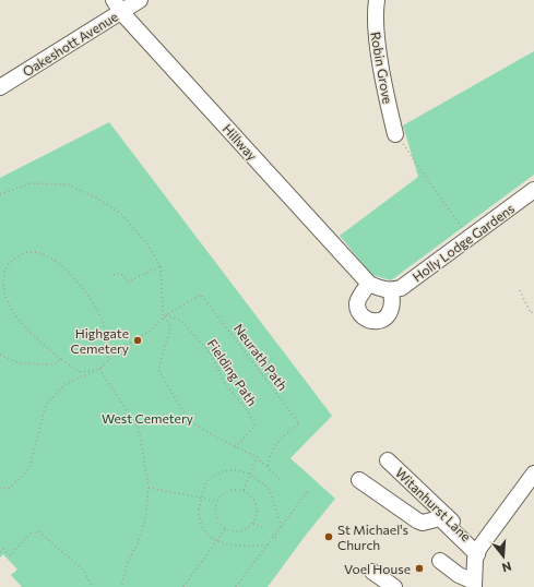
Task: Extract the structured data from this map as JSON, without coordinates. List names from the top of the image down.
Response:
{
  "streets": {
    "street": [
      "Oakeshott Avenue",
      "Robin Grove",
      "Hillway",
      "Holly Lodge Gardens",
      "Witanhurst Lane"
    ],
    "path": ["Neurath Path", "Fielding Path"]
  },
  "crossings": [
    ["Oakeshott Avenue", "Hillway"],
    ["Hillway", "Holly Lodge Gardens"],
    ["Neurath Path", "Fielding Path"]
  ],
  "parks": ["West Cemetery"],
  "places": ["Highgate Cemetery", "St Michael's Church", "Voel House"],
  "north": "bottom"
}
